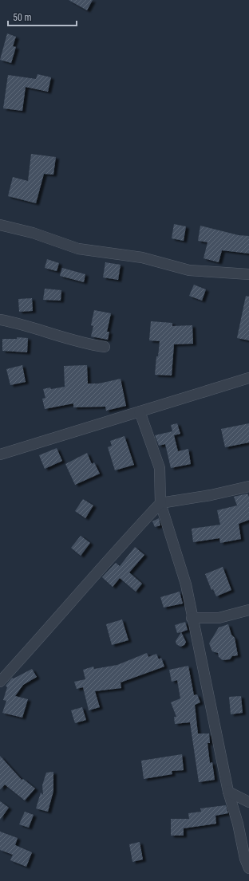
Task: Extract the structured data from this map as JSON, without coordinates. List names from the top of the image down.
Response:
{
  "scale_bar": "50 m"
}
